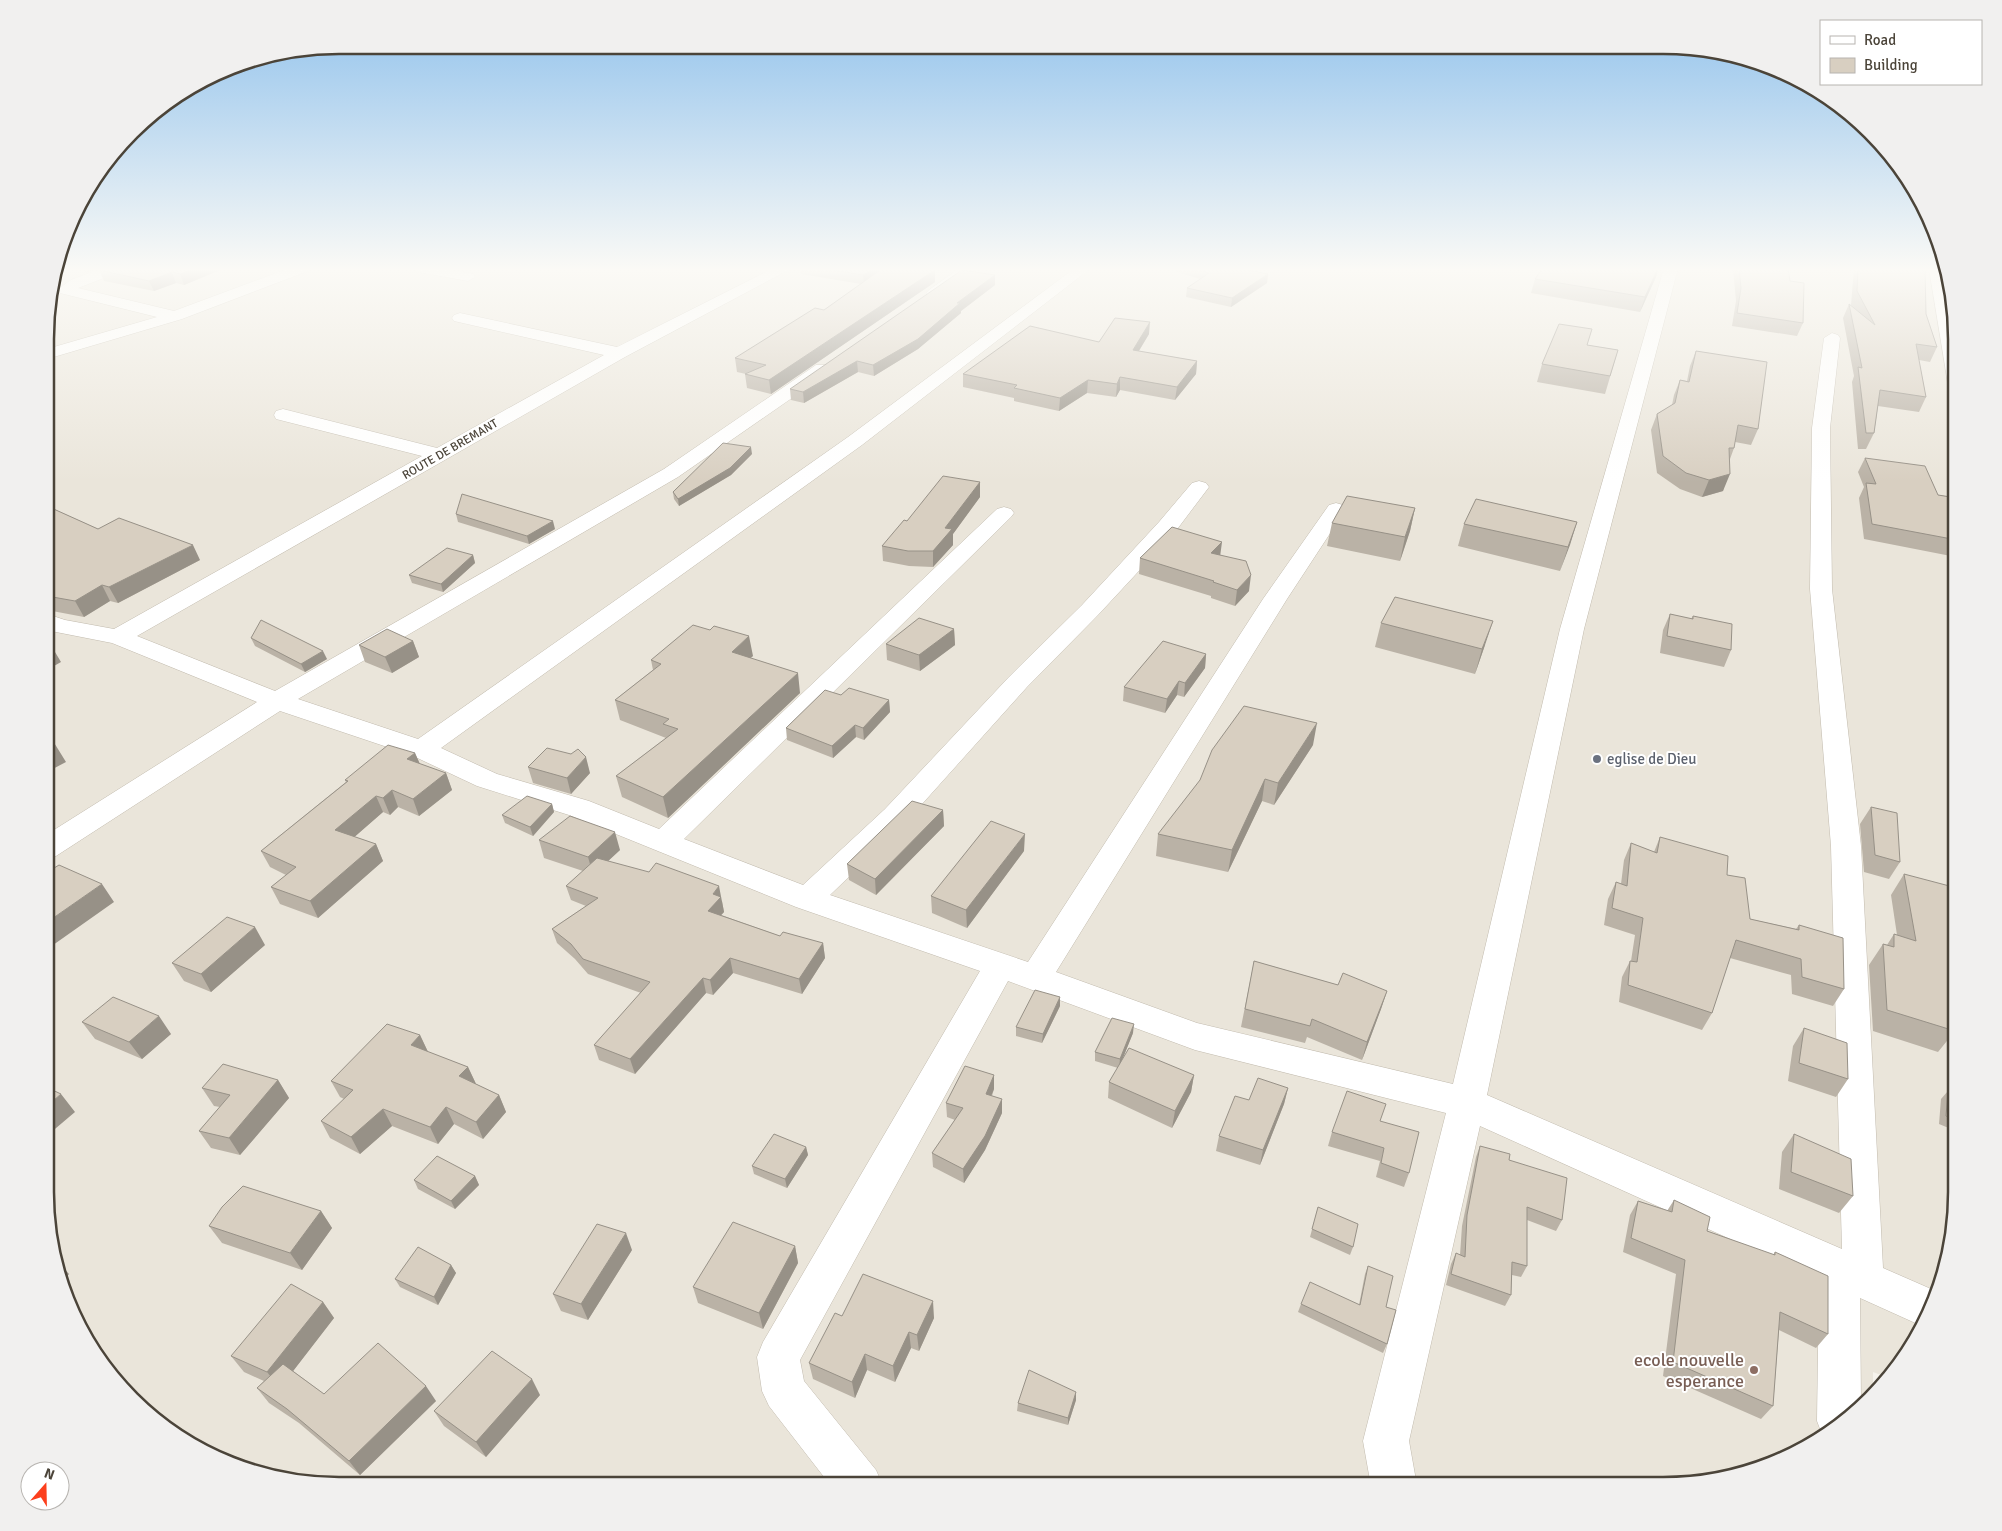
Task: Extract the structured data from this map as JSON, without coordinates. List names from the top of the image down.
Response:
{
  "streets": {
    "street": ["ROUTE DE BREMANT"]
  },
  "places": ["eglise de Dieu", "ecole nouvelle esperance"],
  "legend": ["Road", "Building"],
  "north": "top"
}
